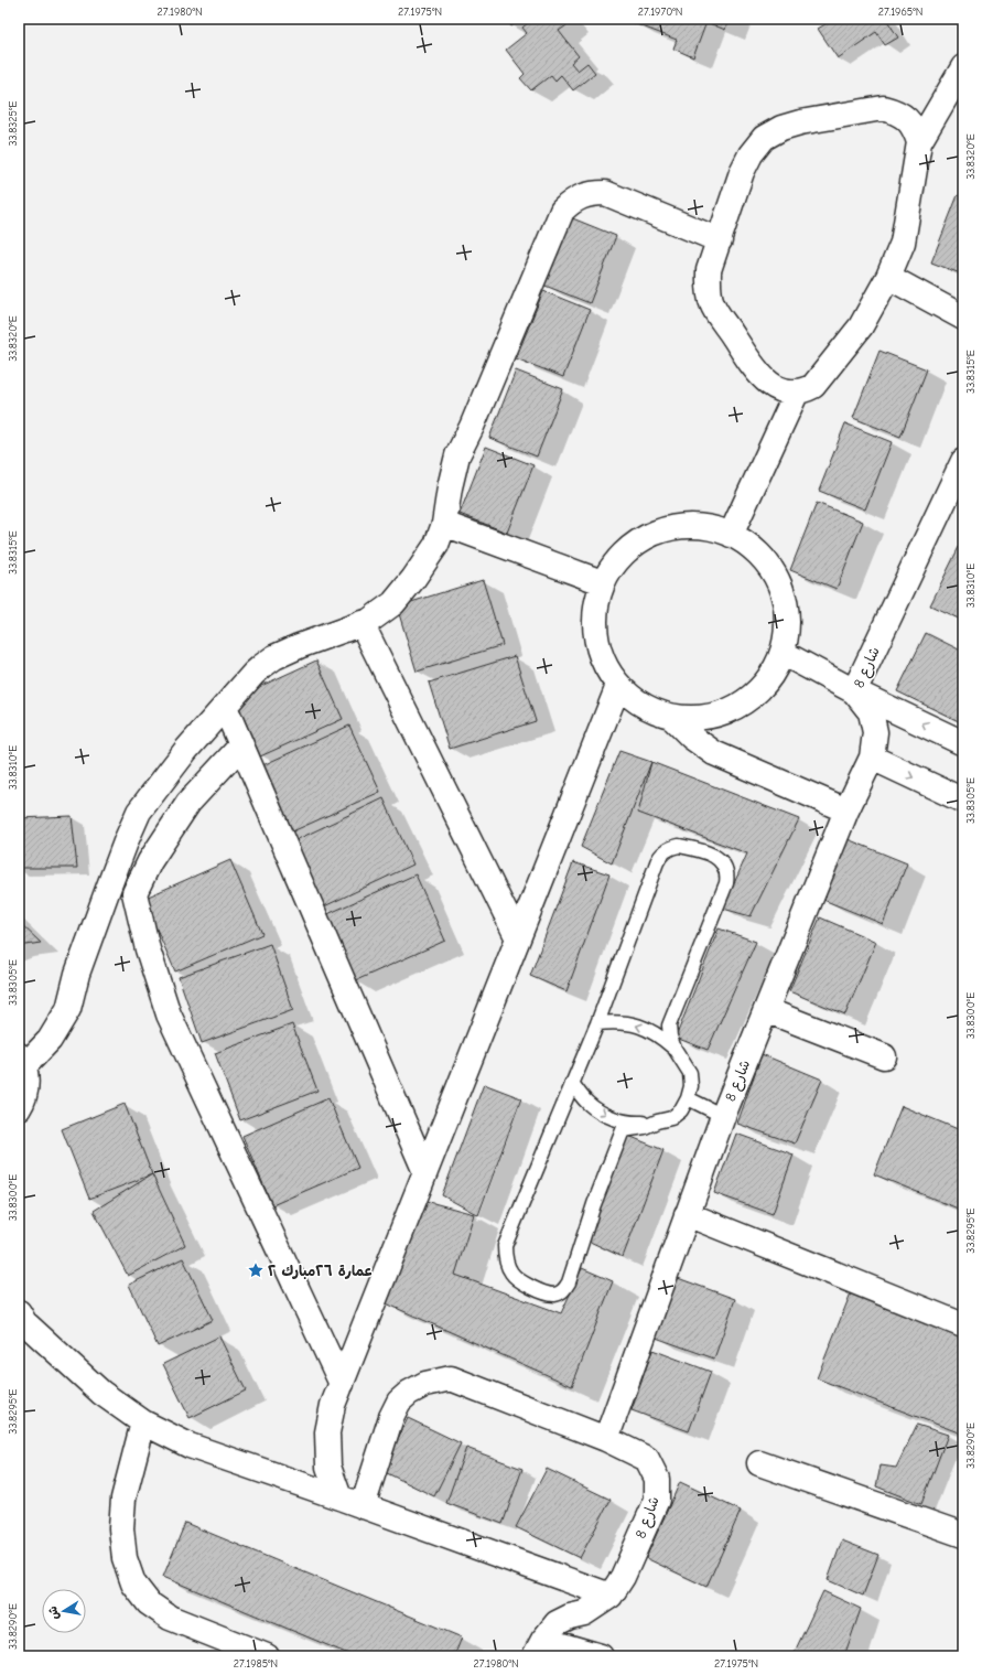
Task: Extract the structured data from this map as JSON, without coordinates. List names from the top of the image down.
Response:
{
  "streets": {
    "street": ["شارع 8"]
  },
  "places": {
    "place": ["عمارة ٢٦مبارك ٢"]
  },
  "north": "left",
  "coordinates": [
    "27.1980°N",
    "27.1975°N",
    "27.1970°N",
    "27.1965°N",
    "33.8325°E",
    "33.8320°E",
    "33.8315°E",
    "33.8310°E",
    "33.8305°E",
    "33.8300°E",
    "33.8295°E",
    "33.8290°E",
    "27.1985°N"
  ]
}
